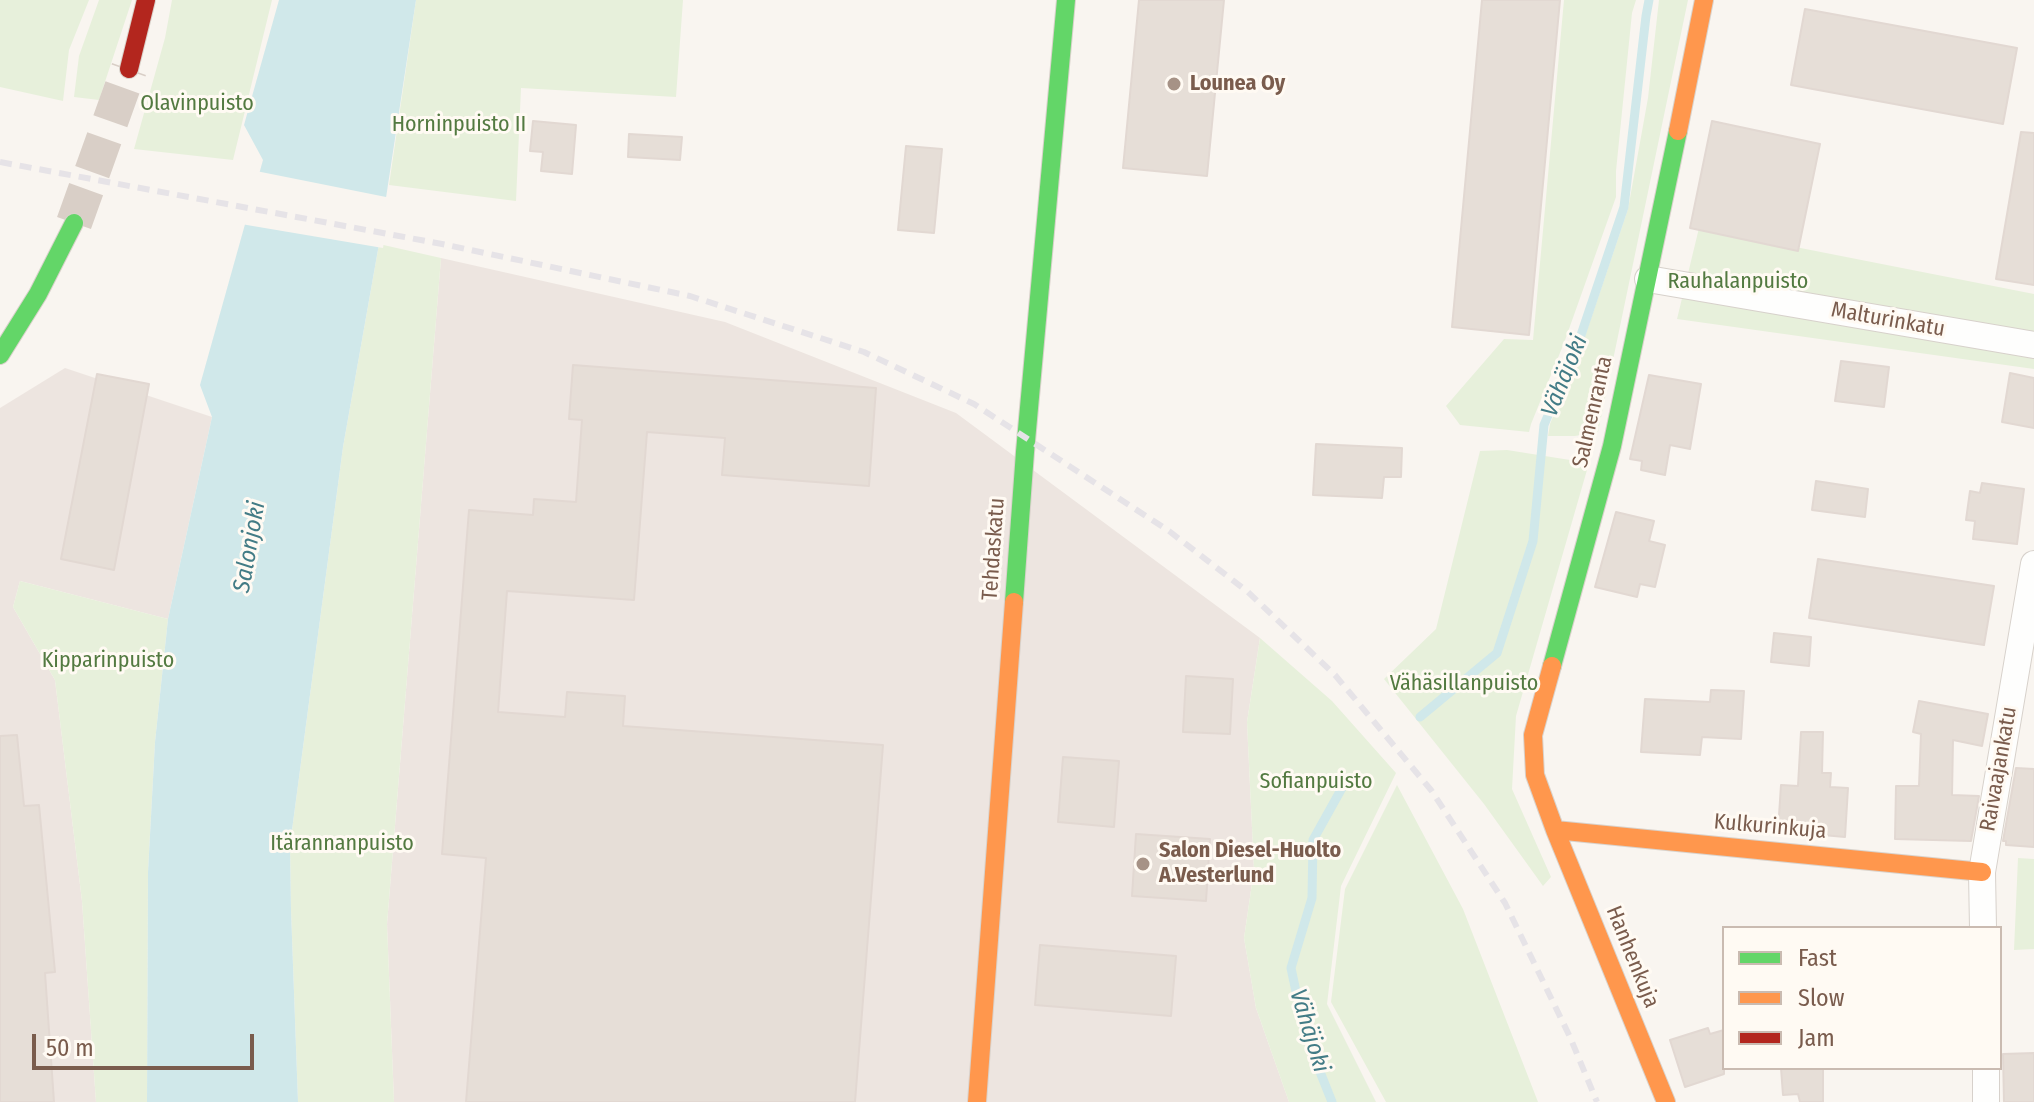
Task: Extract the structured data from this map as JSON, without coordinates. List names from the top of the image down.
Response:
{
  "streets": {
    "street": [
      "Malturinkatu",
      "Salmenranta",
      "Tehdaskatu",
      "Raivaajankatu",
      "Kulkurinkuja",
      "Hanhenkuja"
    ]
  },
  "crossings": [
    ["Malturinkatu", "Salmenranta"],
    ["Salmenranta", "Kulkurinkuja"],
    ["Salmenranta", "Hanhenkuja"],
    ["Raivaajankatu", "Kulkurinkuja"],
    ["Kulkurinkuja", "Hanhenkuja"]
  ],
  "water": ["Vähäjoki", "Salonjoki"],
  "parks": [
    "Olavinpuisto",
    "Horninpuisto II",
    "Rauhalanpuisto",
    "Kipparinpuisto",
    "Vähäsillanpuisto",
    "Sofianpuisto",
    "Itärannanpuisto"
  ],
  "places": ["Lounea Oy", "Salon Diesel-Huolto A.Vesterlund"],
  "legend": ["Fast", "Slow", "Jam"],
  "scale_bar": "50 m"
}
